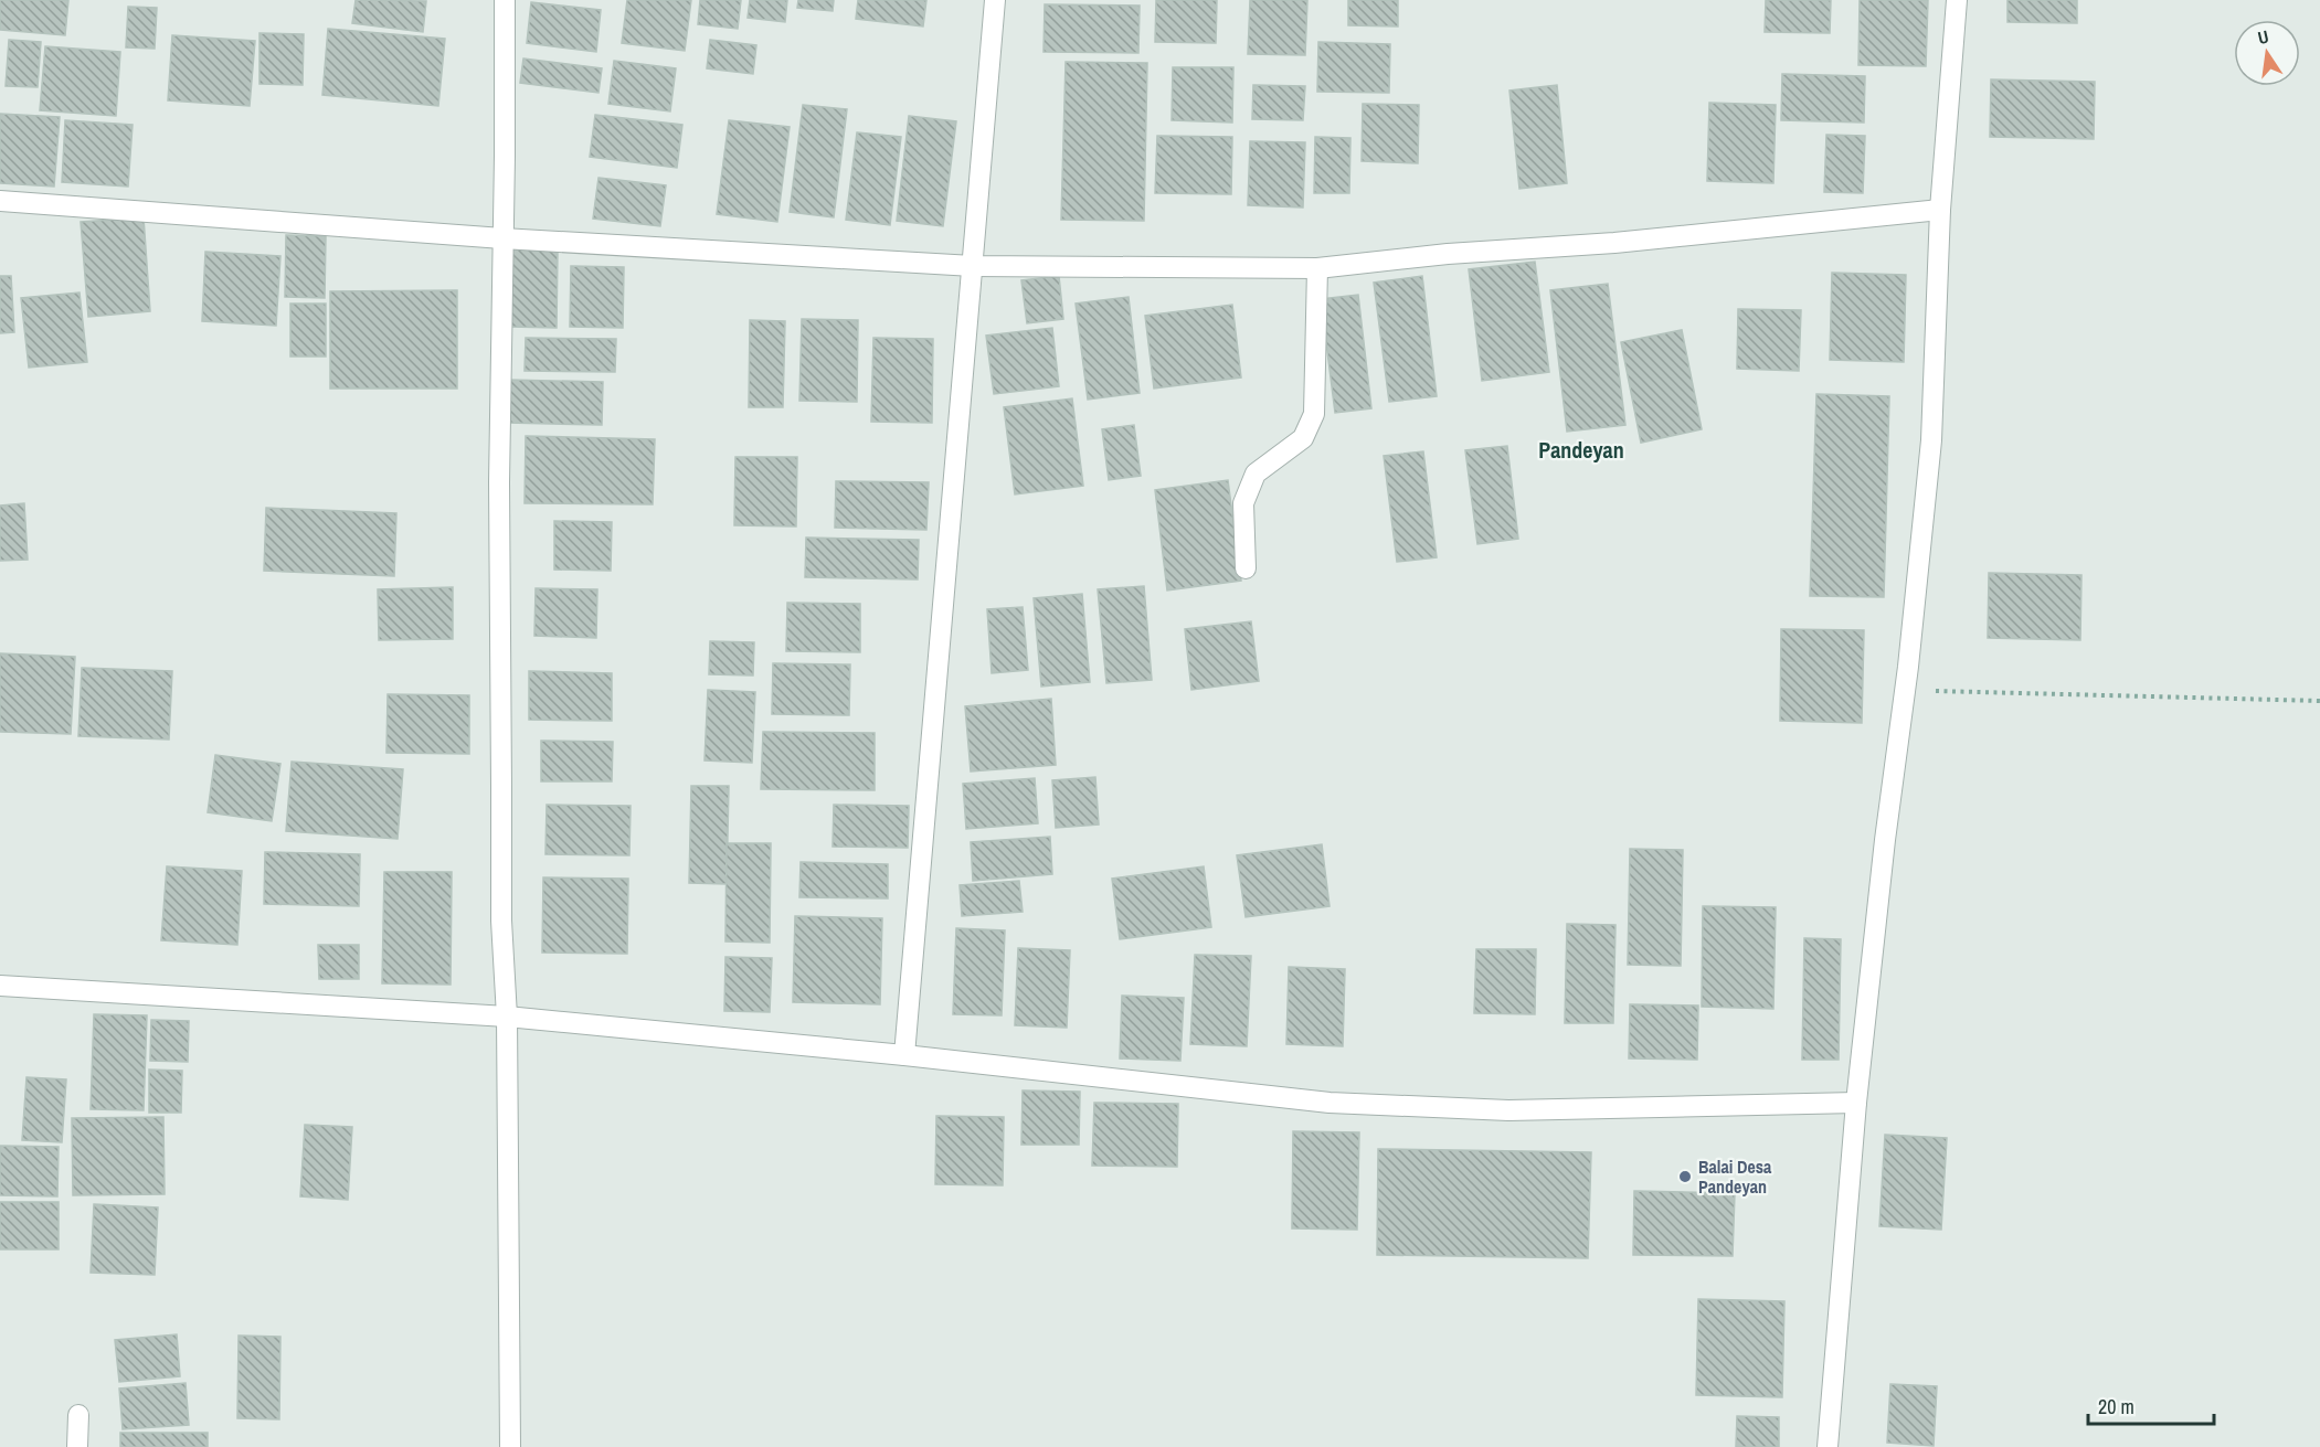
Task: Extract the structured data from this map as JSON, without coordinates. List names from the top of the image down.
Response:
{
  "districts": ["Pandeyan"],
  "places": ["Balai Desa Pandeyan"],
  "scale_bar": "20 m",
  "north": "top"
}
